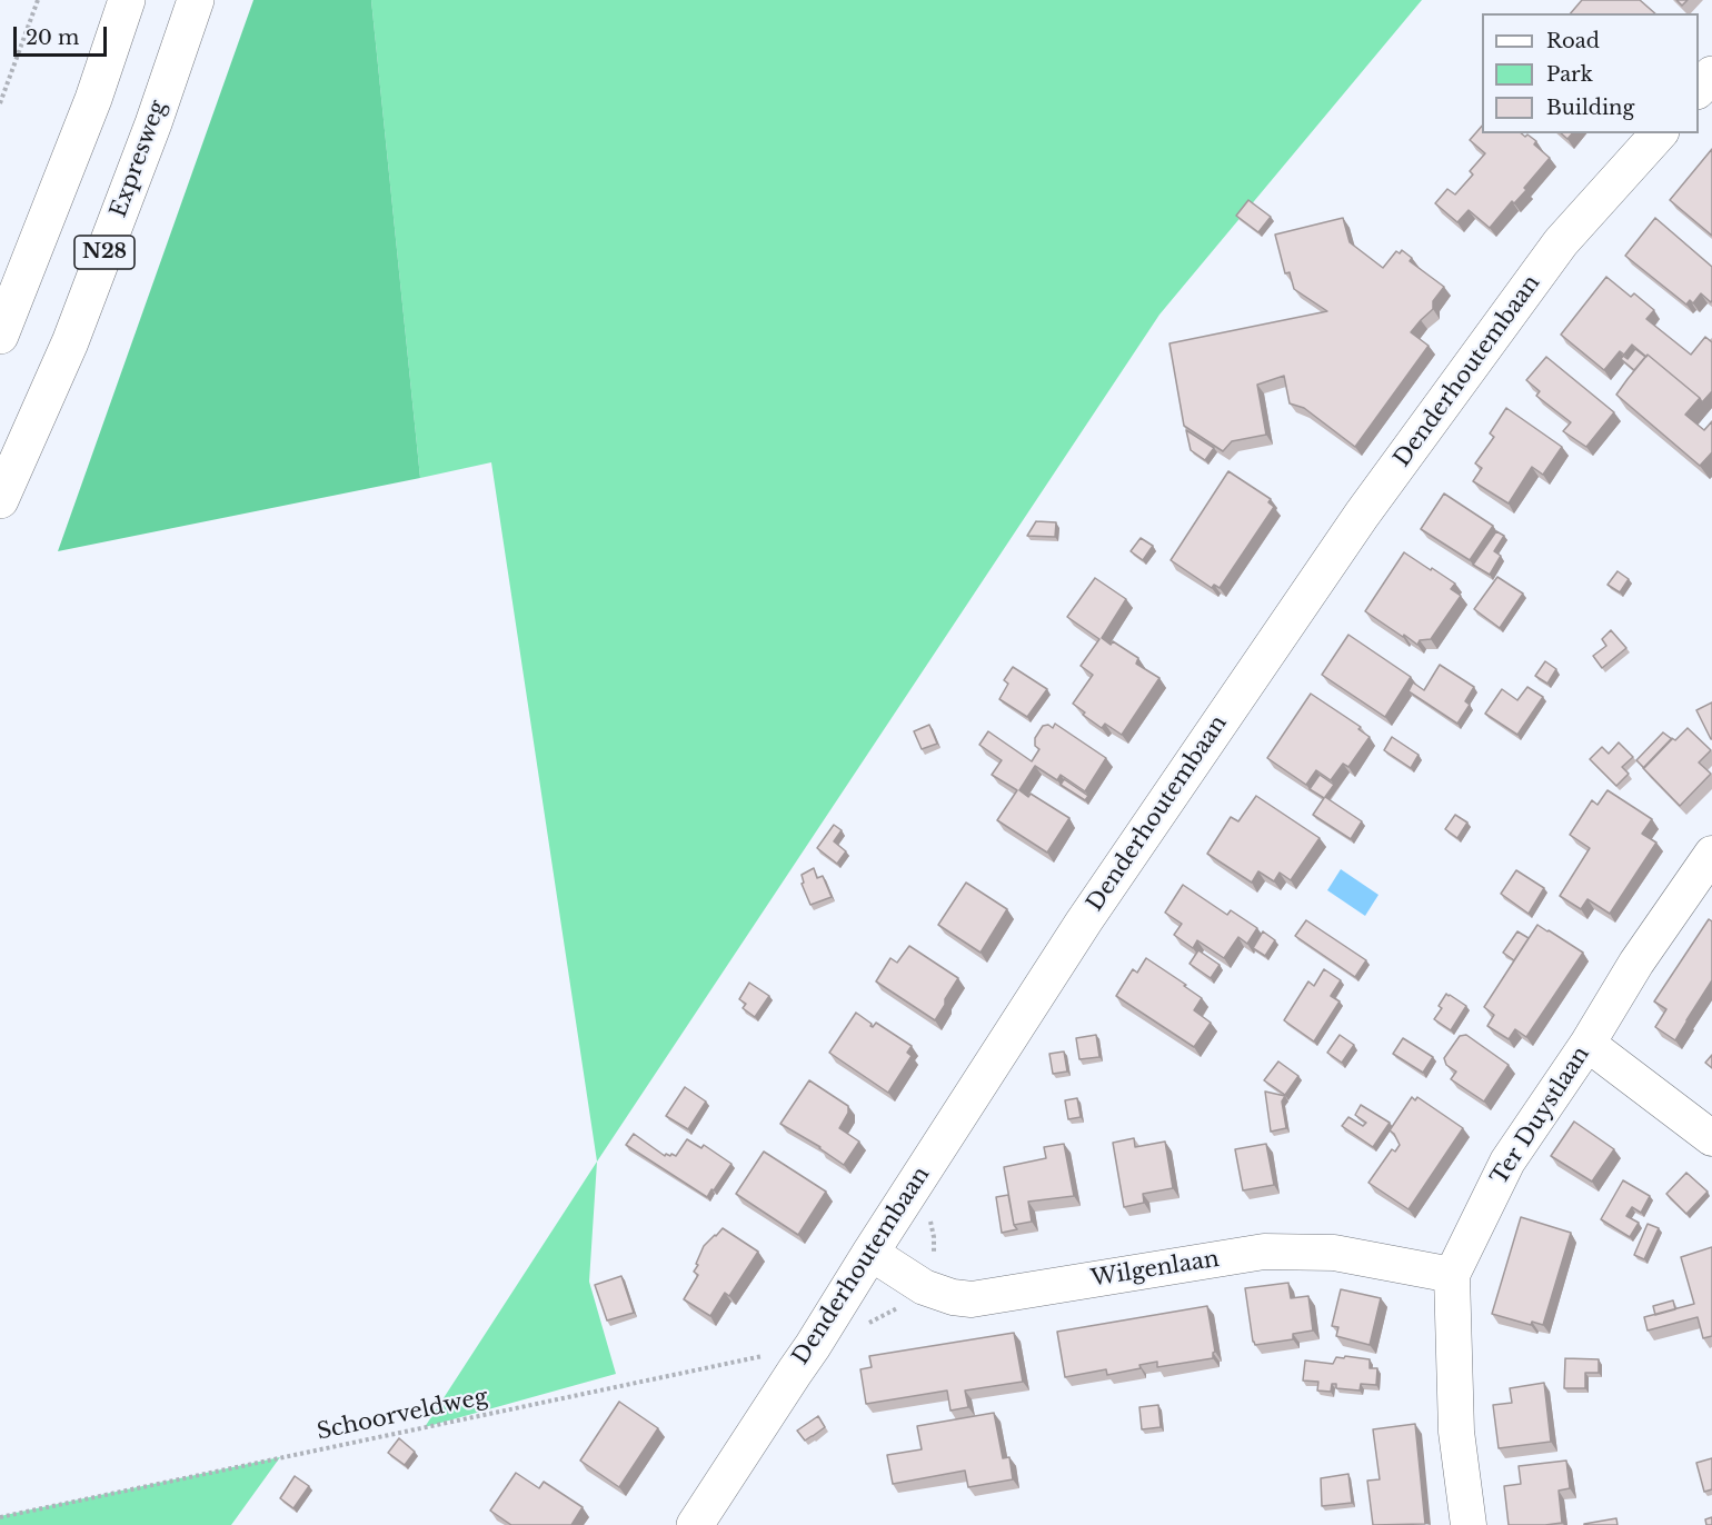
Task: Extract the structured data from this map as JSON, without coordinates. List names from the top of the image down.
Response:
{
  "streets": {
    "main road": ["Expresweg", "N28", "Denderhoutembaan"],
    "street": ["Ter Duystlaan", "Wilgenlaan"],
    "path": ["Schoorveldweg"]
  },
  "crossings": [
    ["Denderhoutembaan", "Wilgenlaan"],
    ["Denderhoutembaan", "Schoorveldweg"],
    ["Ter Duystlaan", "Wilgenlaan"]
  ],
  "legend": ["Road", "Park", "Building"],
  "scale_bar": "20 m"
}
